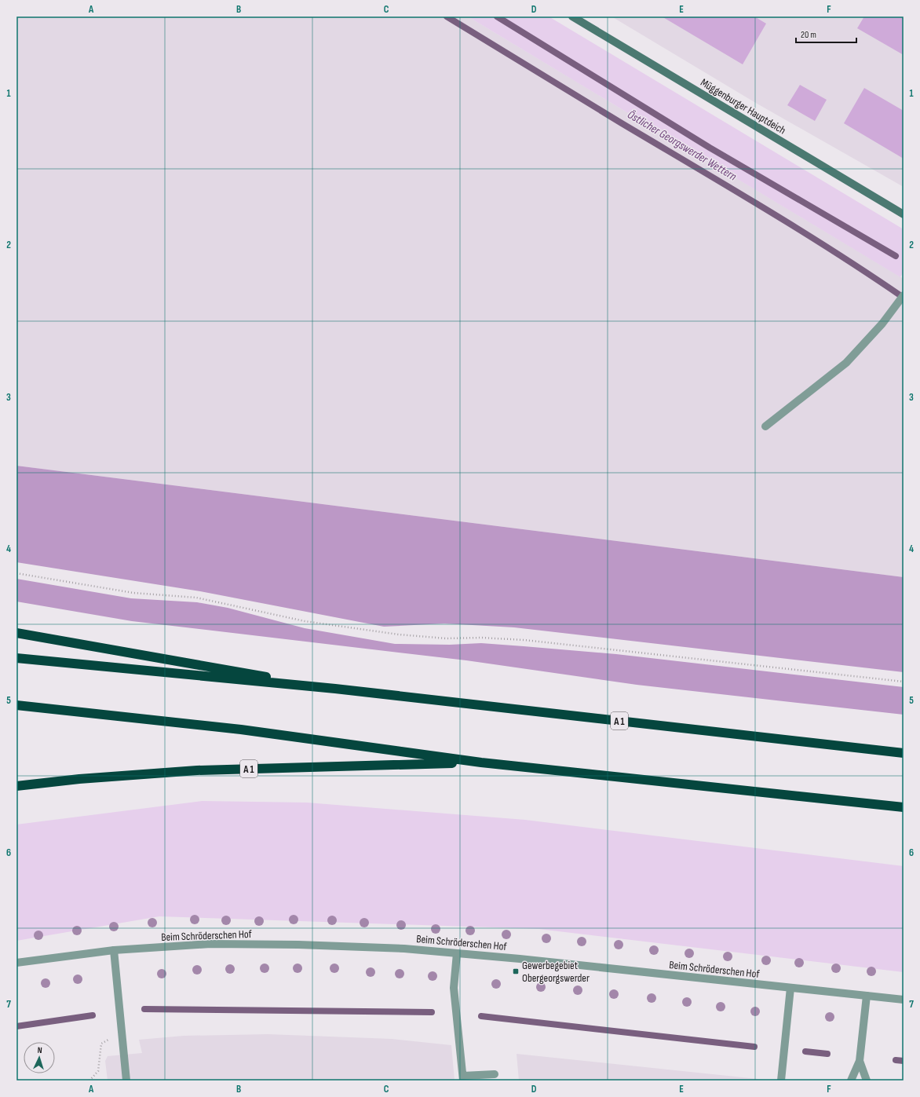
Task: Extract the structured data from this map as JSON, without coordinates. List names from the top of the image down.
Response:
{
  "streets": {
    "highway": ["A 1"],
    "street": ["Müggenburger Hauptdeich", "Beim Schröderschen Hof"]
  },
  "water": ["Östlicher Georgswerder Wettern"],
  "places": {
    "transit": ["Gewerbegebiet Obergeorgswerder"]
  },
  "scale_bar": "20 m",
  "north": "top",
  "grid": {
    "columns": [
      "A",
      "B",
      "C",
      "D",
      "E",
      "F"
    ],
    "rows": [
      "1",
      "2",
      "3",
      "4",
      "5",
      "6",
      "7"
    ]
  }
}
